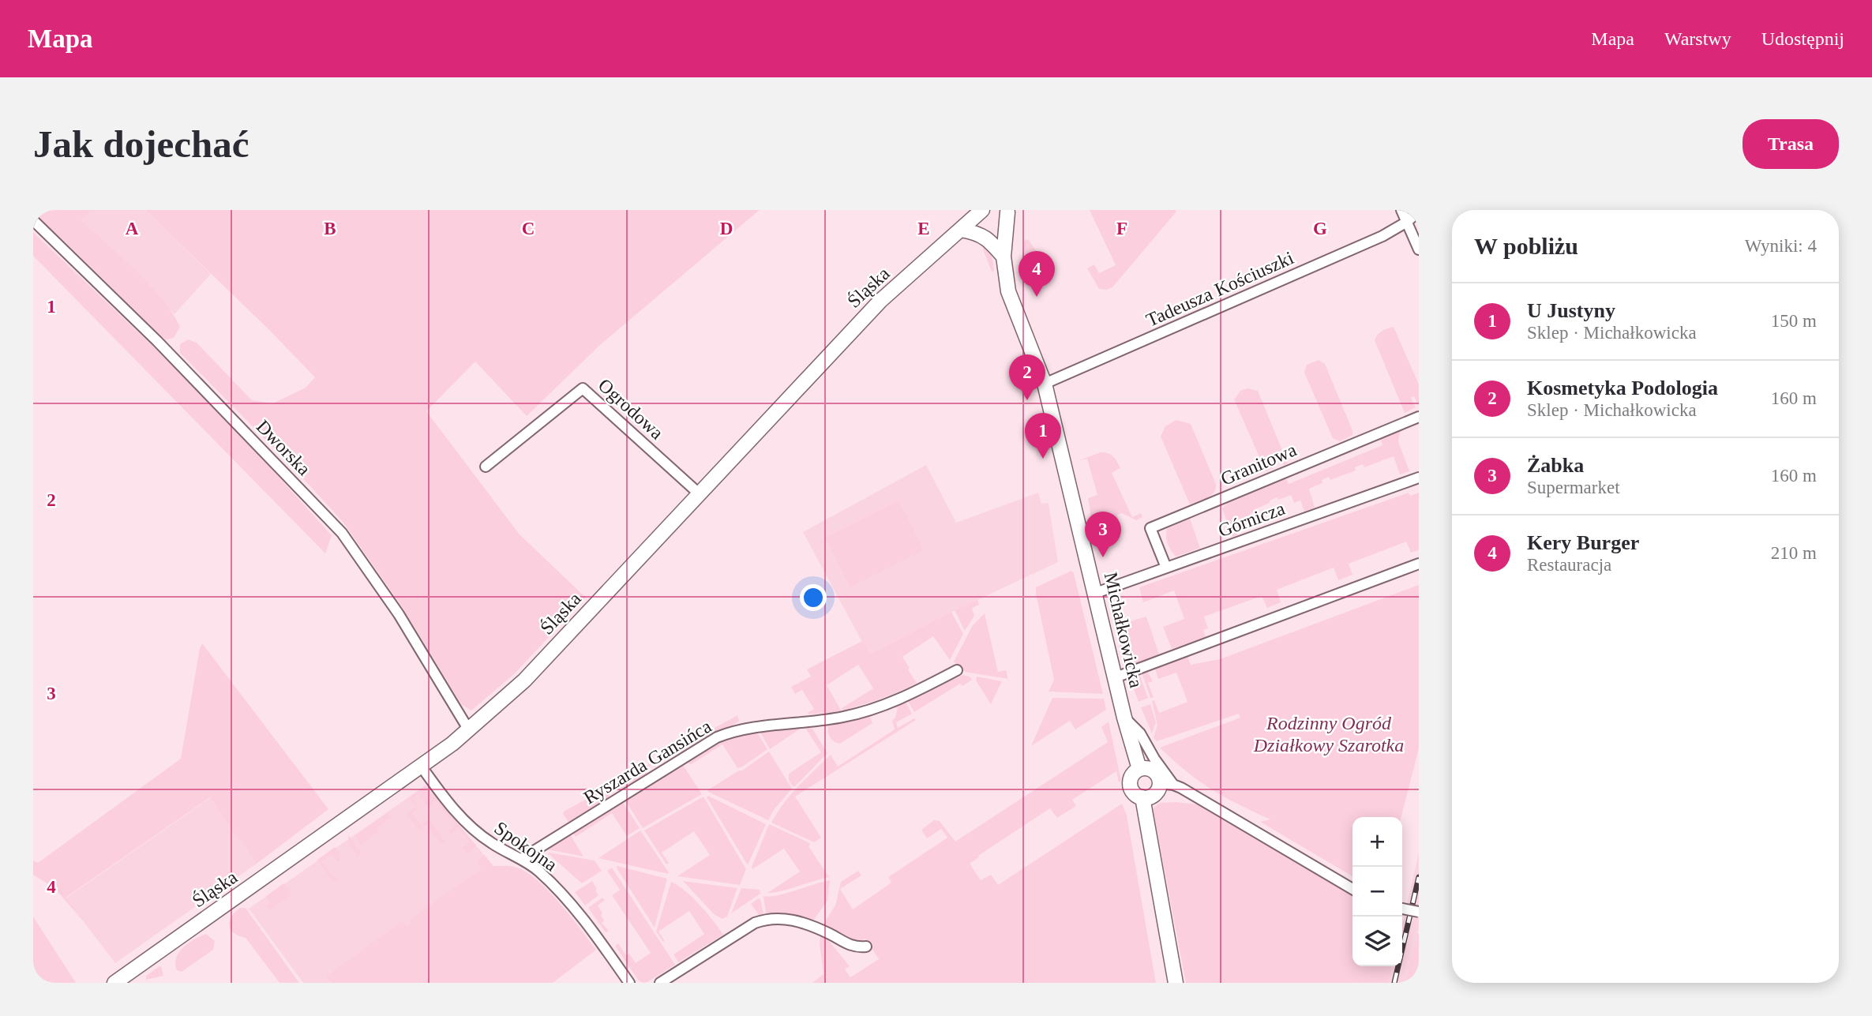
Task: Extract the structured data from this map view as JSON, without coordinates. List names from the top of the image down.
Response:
{
  "streets": {
    "main road": ["Śląska", "Michałkowicka"],
    "street": [
      "Tadeusza Kościuszki",
      "Ogrodowa",
      "Dworska",
      "Granitowa",
      "Górnicza",
      "Ryszarda Gansińca",
      "Spokojna"
    ]
  },
  "crossings": [
    ["Śląska", "Ogrodowa"],
    ["Śląska", "Dworska"],
    ["Śląska", "Spokojna"],
    ["Tadeusza Kościuszki", "Michałkowicka"],
    ["Granitowa", "Górnicza"],
    ["Górnicza", "Michałkowicka"],
    ["Ryszarda Gansińca", "Spokojna"]
  ],
  "parks": ["Rodzinny Ogród Działkowy Szarotka"],
  "page": {
    "header": "Mapa",
    "nav": ["Mapa", "Warstwy", "Udostępnij"],
    "buttons": "Trasa",
    "title": "Jak dojechać",
    "heading": ["W pobliżu", "Wyniki: 4"],
    "pins": [
      "4",
      "2",
      "1",
      "3"
    ],
    "list": [
      {
        "mark": "1",
        "name": "U Justyny",
        "note": "Sklep · Michałkowicka",
        "value": "150 m"
      },
      {
        "mark": "2",
        "name": "Kosmetyka Podologia",
        "note": "Sklep · Michałkowicka",
        "value": "160 m"
      },
      {
        "mark": "3",
        "name": "Żabka",
        "note": "Supermarket",
        "value": "160 m"
      },
      {
        "mark": "4",
        "name": "Kery Burger",
        "note": "Restauracja",
        "value": "210 m"
      }
    ],
    "map_buttons": ["+", "−"]
  },
  "grid": {
    "columns": [
      "A",
      "B",
      "C",
      "D",
      "E",
      "F",
      "G"
    ],
    "rows": [
      "1",
      "2",
      "3",
      "4"
    ]
  }
}
